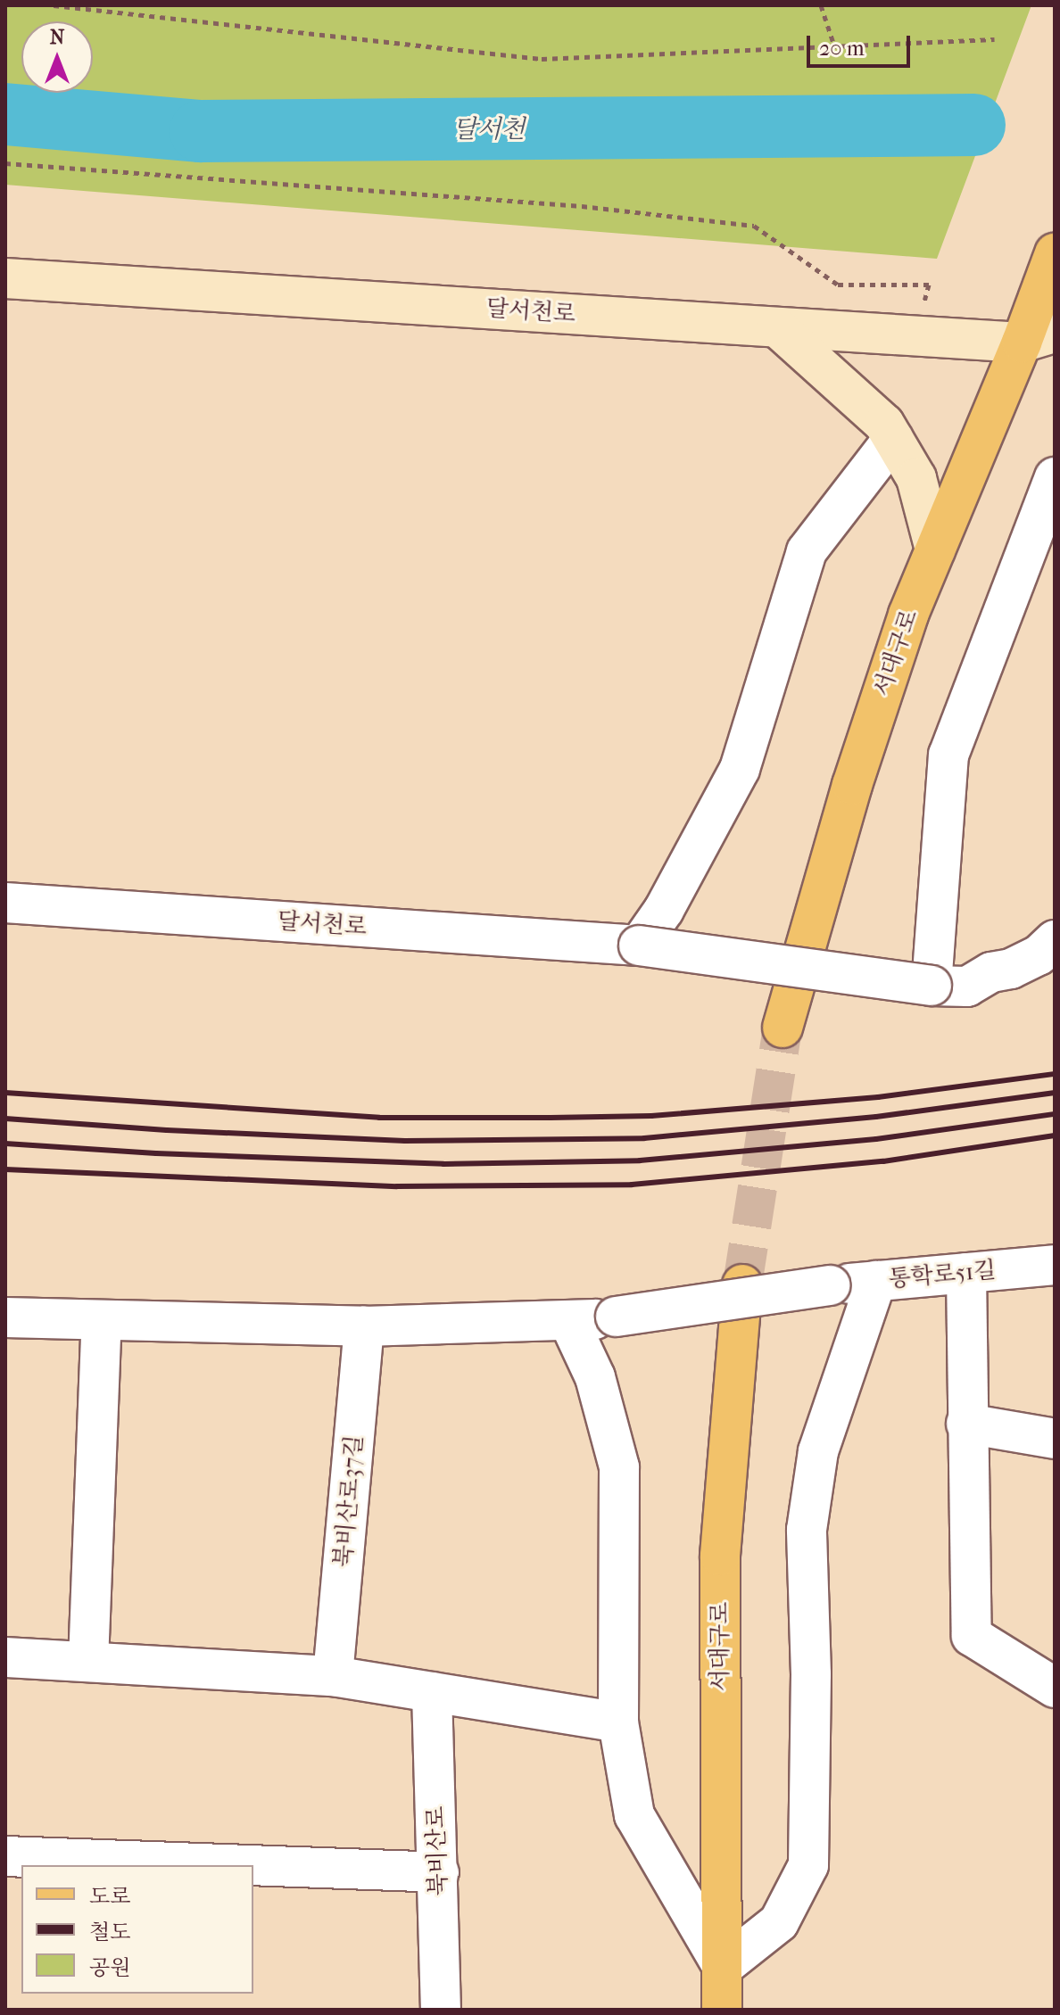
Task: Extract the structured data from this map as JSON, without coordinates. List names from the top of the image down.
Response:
{
  "streets": {
    "main road": ["달서천로", "서대구로"],
    "street": ["통학로51길", "북비산로37길", "북비산로"]
  },
  "crossings": [
    ["달서천로", "서대구로"]
  ],
  "water": ["달서천"],
  "legend": ["도로", "철도", "공원"],
  "scale_bar": "20 m",
  "north": "top"
}
